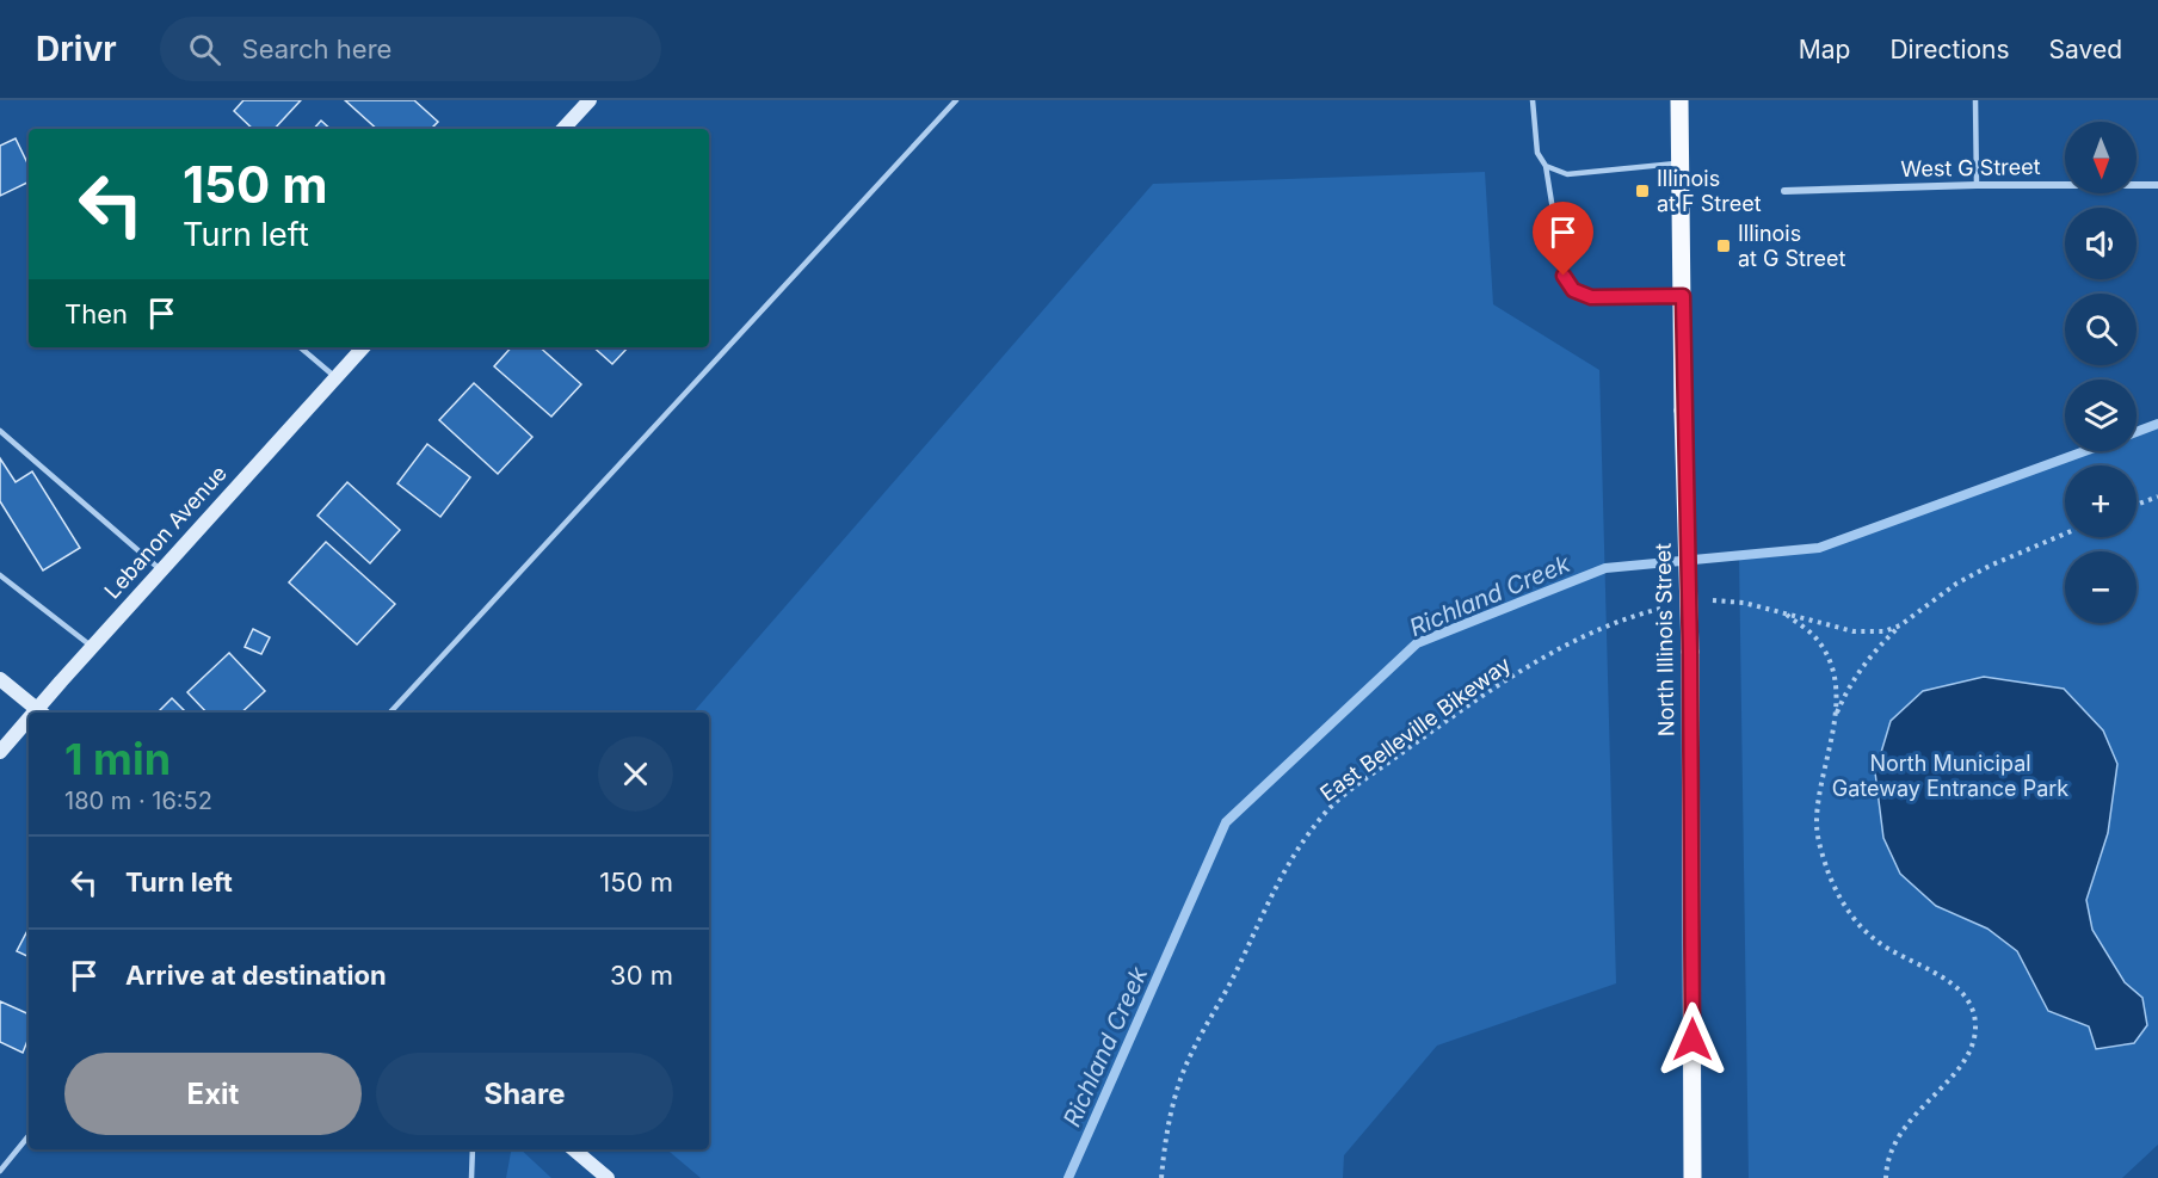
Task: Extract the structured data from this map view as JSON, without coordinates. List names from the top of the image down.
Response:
{
  "streets": {
    "main road": ["Lebanon Avenue", "North Illinois Street"],
    "street": ["West G Street"],
    "path": ["East Belleville Bikeway"]
  },
  "water": ["Richland Creek"],
  "parks": ["North Municipal Gateway Entrance Park"],
  "places": {
    "transit": ["Illinois at F Street", "Illinois at G Street"]
  },
  "north": "bottom",
  "page": {
    "header": "Drivr",
    "search": "Search here",
    "nav": ["Map", "Directions", "Saved"],
    "map_buttons": ["+", "−"],
    "turn": ["150 m", "Turn left"],
    "then": "Then",
    "heading": ["1 min", "180 m · 16:52"],
    "list": [
      {
        "name": "Turn left",
        "value": "150 m"
      },
      {
        "name": "Arrive at destination",
        "value": "30 m"
      }
    ],
    "buttons": ["Exit", "Share"]
  }
}
